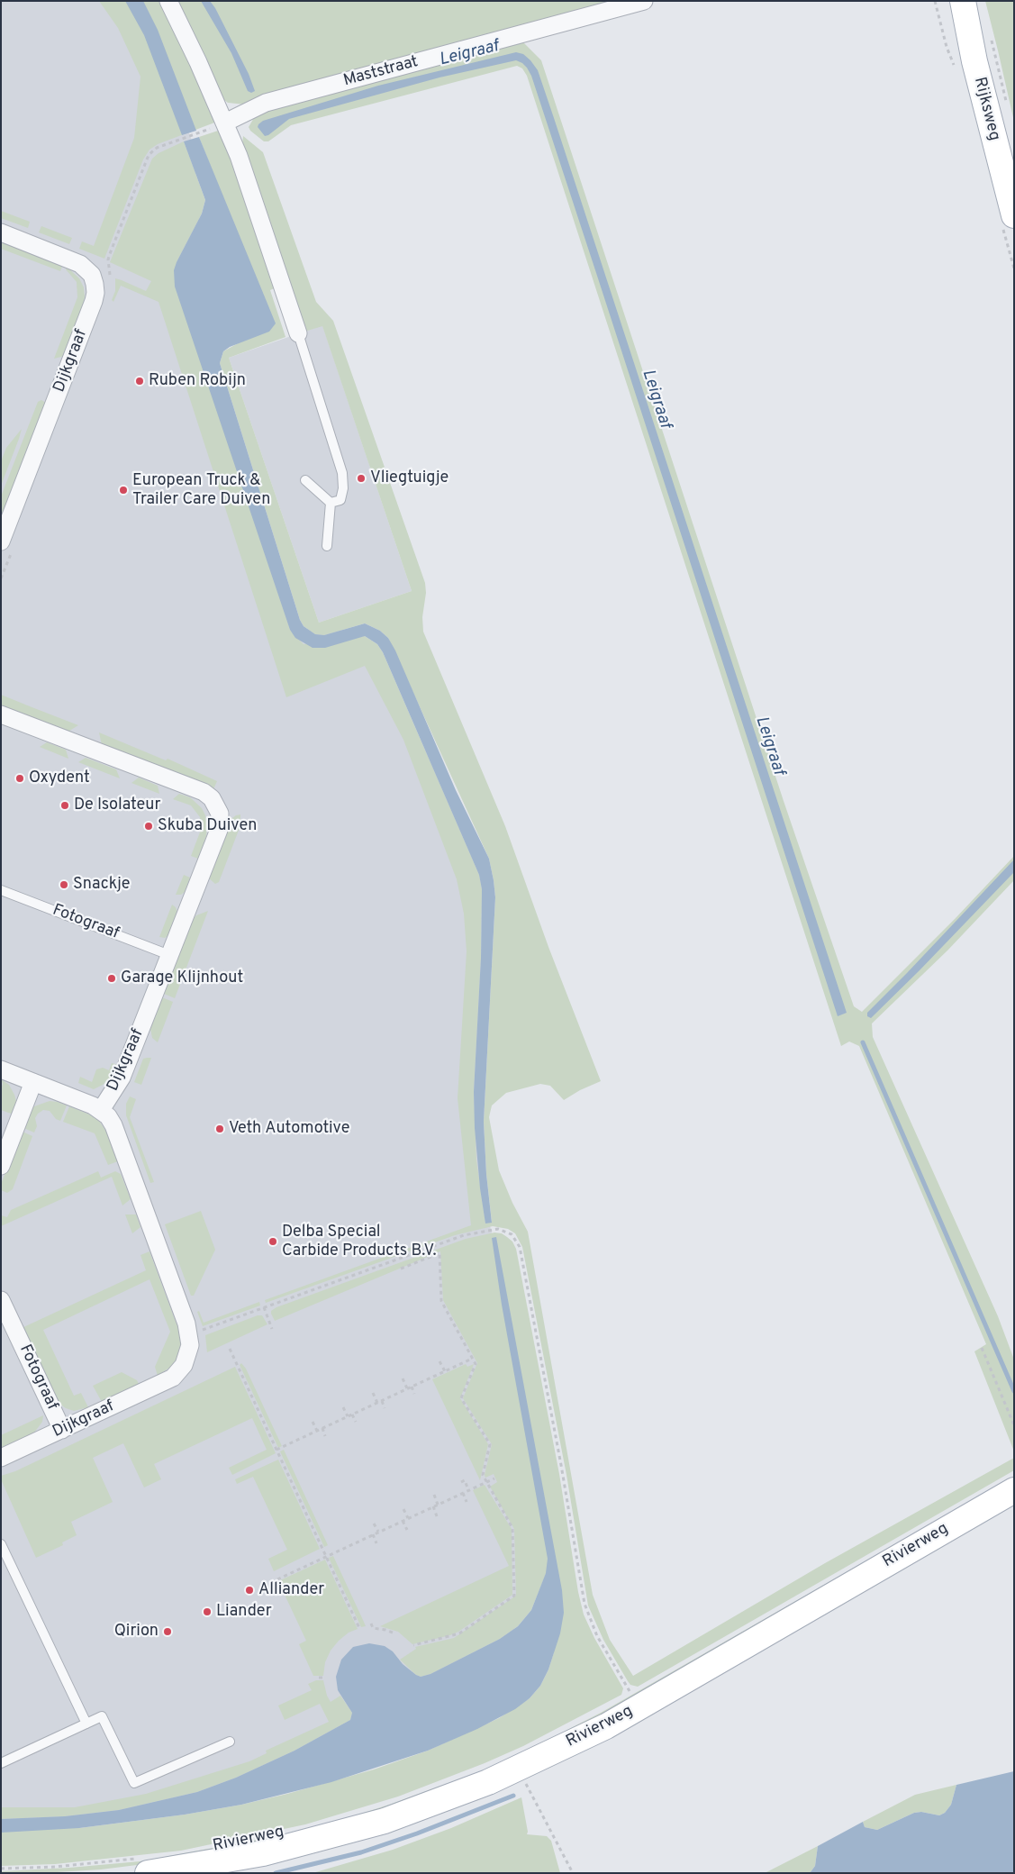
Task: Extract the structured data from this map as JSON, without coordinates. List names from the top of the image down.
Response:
{
  "streets": {
    "main road": ["Rijksweg", "Rivierweg"],
    "street": ["Maststraat", "Dijkgraaf", "Fotograaf"]
  },
  "crossings": [
    ["Dijkgraaf", "Fotograaf"]
  ],
  "water": ["Leigraaf"],
  "places": [
    "Ruben Robijn",
    "Vliegtuigje",
    "European Truck & Trailer Care Duiven",
    "Oxydent",
    "De Isolateur",
    "Skuba Duiven",
    "Snackje",
    "Garage Klijnhout",
    "Veth Automotive",
    "Delba Special Carbide Products B.V.",
    "Alliander",
    "Liander",
    "Qirion"
  ]
}
